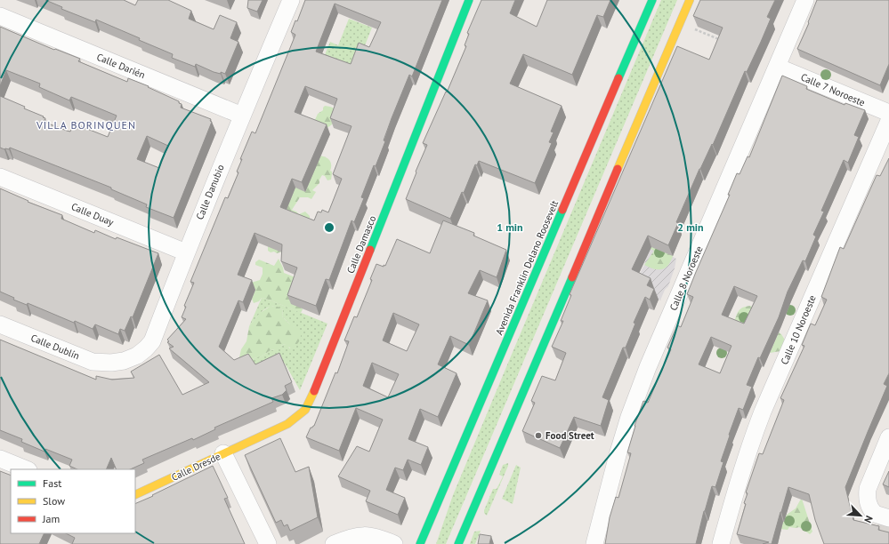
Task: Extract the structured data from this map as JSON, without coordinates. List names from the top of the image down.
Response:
{
  "streets": {
    "main road": ["Calle Damasco", "Avenida Franklin Delano Roosevelt", "Calle Dresde"],
    "street": [
      "Calle Darién",
      "Calle 7 Noroeste",
      "Calle Danubio",
      "Calle Duay",
      "Calle 8 Noroeste",
      "Calle 10 Noroeste",
      "Calle Dublín"
    ]
  },
  "crossings": [
    ["Calle Darién", "Calle Danubio"],
    ["Calle 7 Noroeste", "Calle 8 Noroeste"],
    ["Calle Danubio", "Calle Duay"],
    ["Calle Danubio", "Calle Dublín"],
    ["Calle Damasco", "Calle Dresde"]
  ],
  "districts": ["VILLA BORINQUEN"],
  "places": ["Food Street"],
  "legend": ["Fast", "Slow", "Jam"],
  "north": "bottom right",
  "rings": ["1 min", "2 min"]
}
